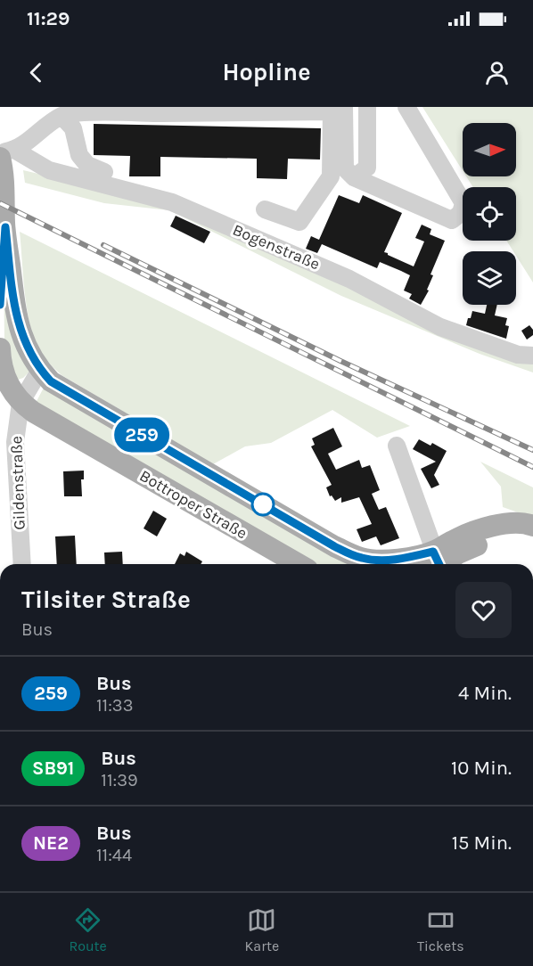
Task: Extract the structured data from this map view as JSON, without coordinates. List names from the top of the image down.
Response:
{
  "streets": {
    "main road": ["Bottroper Straße"],
    "street": ["Bogenstraße", "Gildenstraße"]
  },
  "crossings": [
    ["Gildenstraße", "Bottroper Straße"]
  ],
  "lines": ["bus line 259"],
  "north": "right",
  "page": {
    "status": "11:29",
    "header": "Hopline",
    "on_map": "259",
    "heading": ["Tilsiter Straße", "Bus"],
    "list": [
      {
        "mark": "259",
        "name": "Bus",
        "note": "11:33",
        "value": "4 Min."
      },
      {
        "mark": "SB91",
        "name": "Bus",
        "note": "11:39",
        "value": "10 Min."
      },
      {
        "mark": "NE2",
        "name": "Bus",
        "note": "11:44",
        "value": "15 Min."
      }
    ],
    "tabs": ["Route", "Karte", "Tickets"]
  }
}
